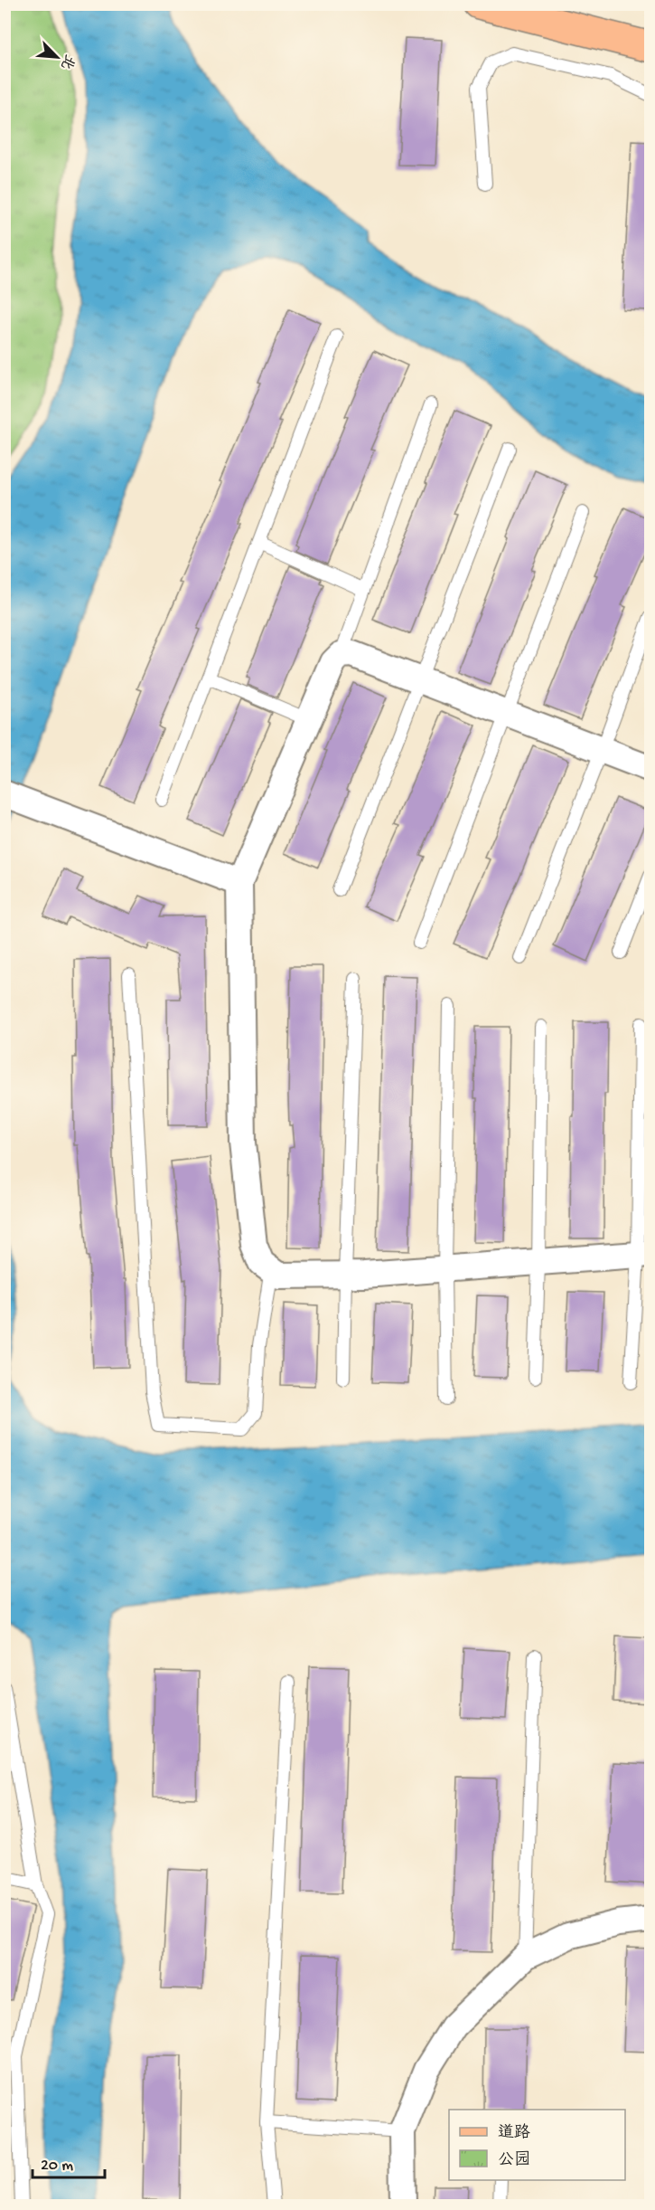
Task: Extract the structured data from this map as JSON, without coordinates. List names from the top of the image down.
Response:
{
  "legend": ["道路", "公园"],
  "scale_bar": "20 m",
  "north": "bottom right"
}
